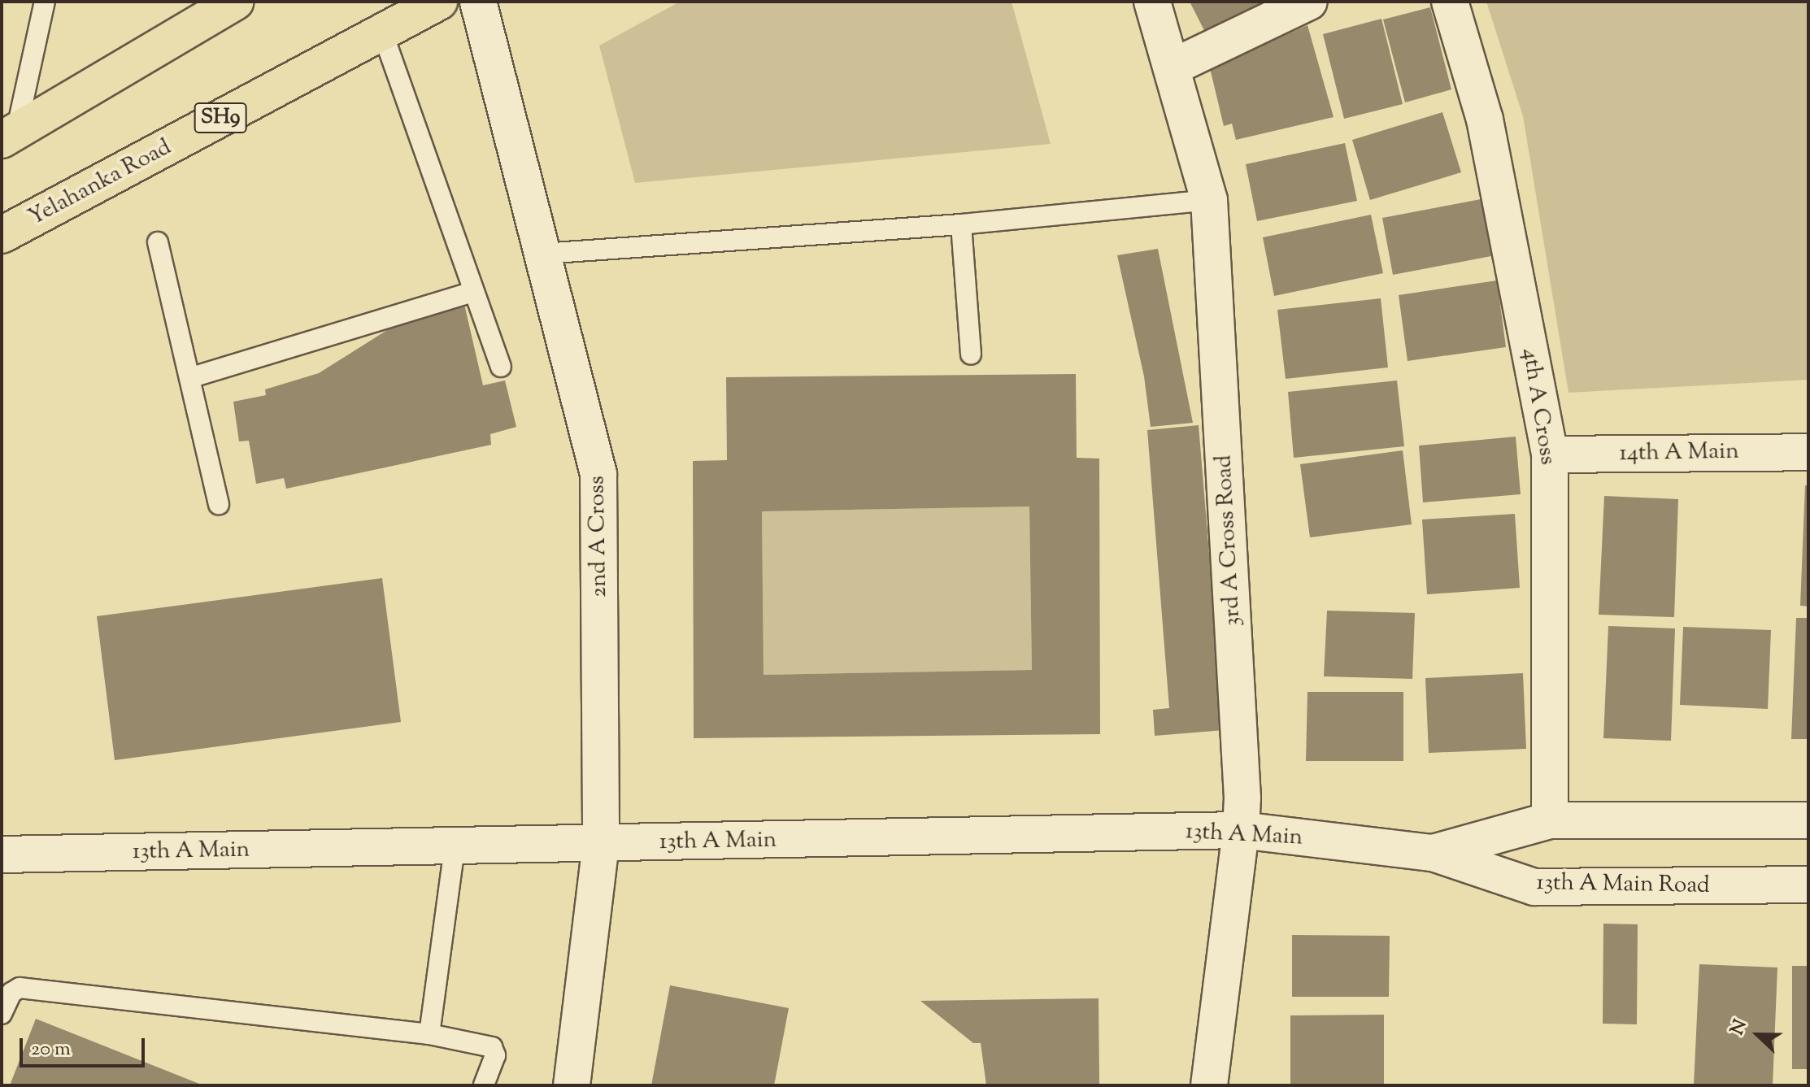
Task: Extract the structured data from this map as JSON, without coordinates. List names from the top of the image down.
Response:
{
  "streets": {
    "main road": ["SH9", "Yelahanka Road"],
    "street": [
      "4th A Cross",
      "14th A Main",
      "2nd A Cross",
      "3rd A Cross Road",
      "13th A Main",
      "13th A Main Road"
    ]
  },
  "crossings": [
    ["4th A Cross", "14th A Main"],
    ["2nd A Cross", "13th A Main"],
    ["3rd A Cross Road", "13th A Main"],
    ["13th A Main", "13th A Main Road"]
  ],
  "scale_bar": "20 m",
  "north": "left"
}
